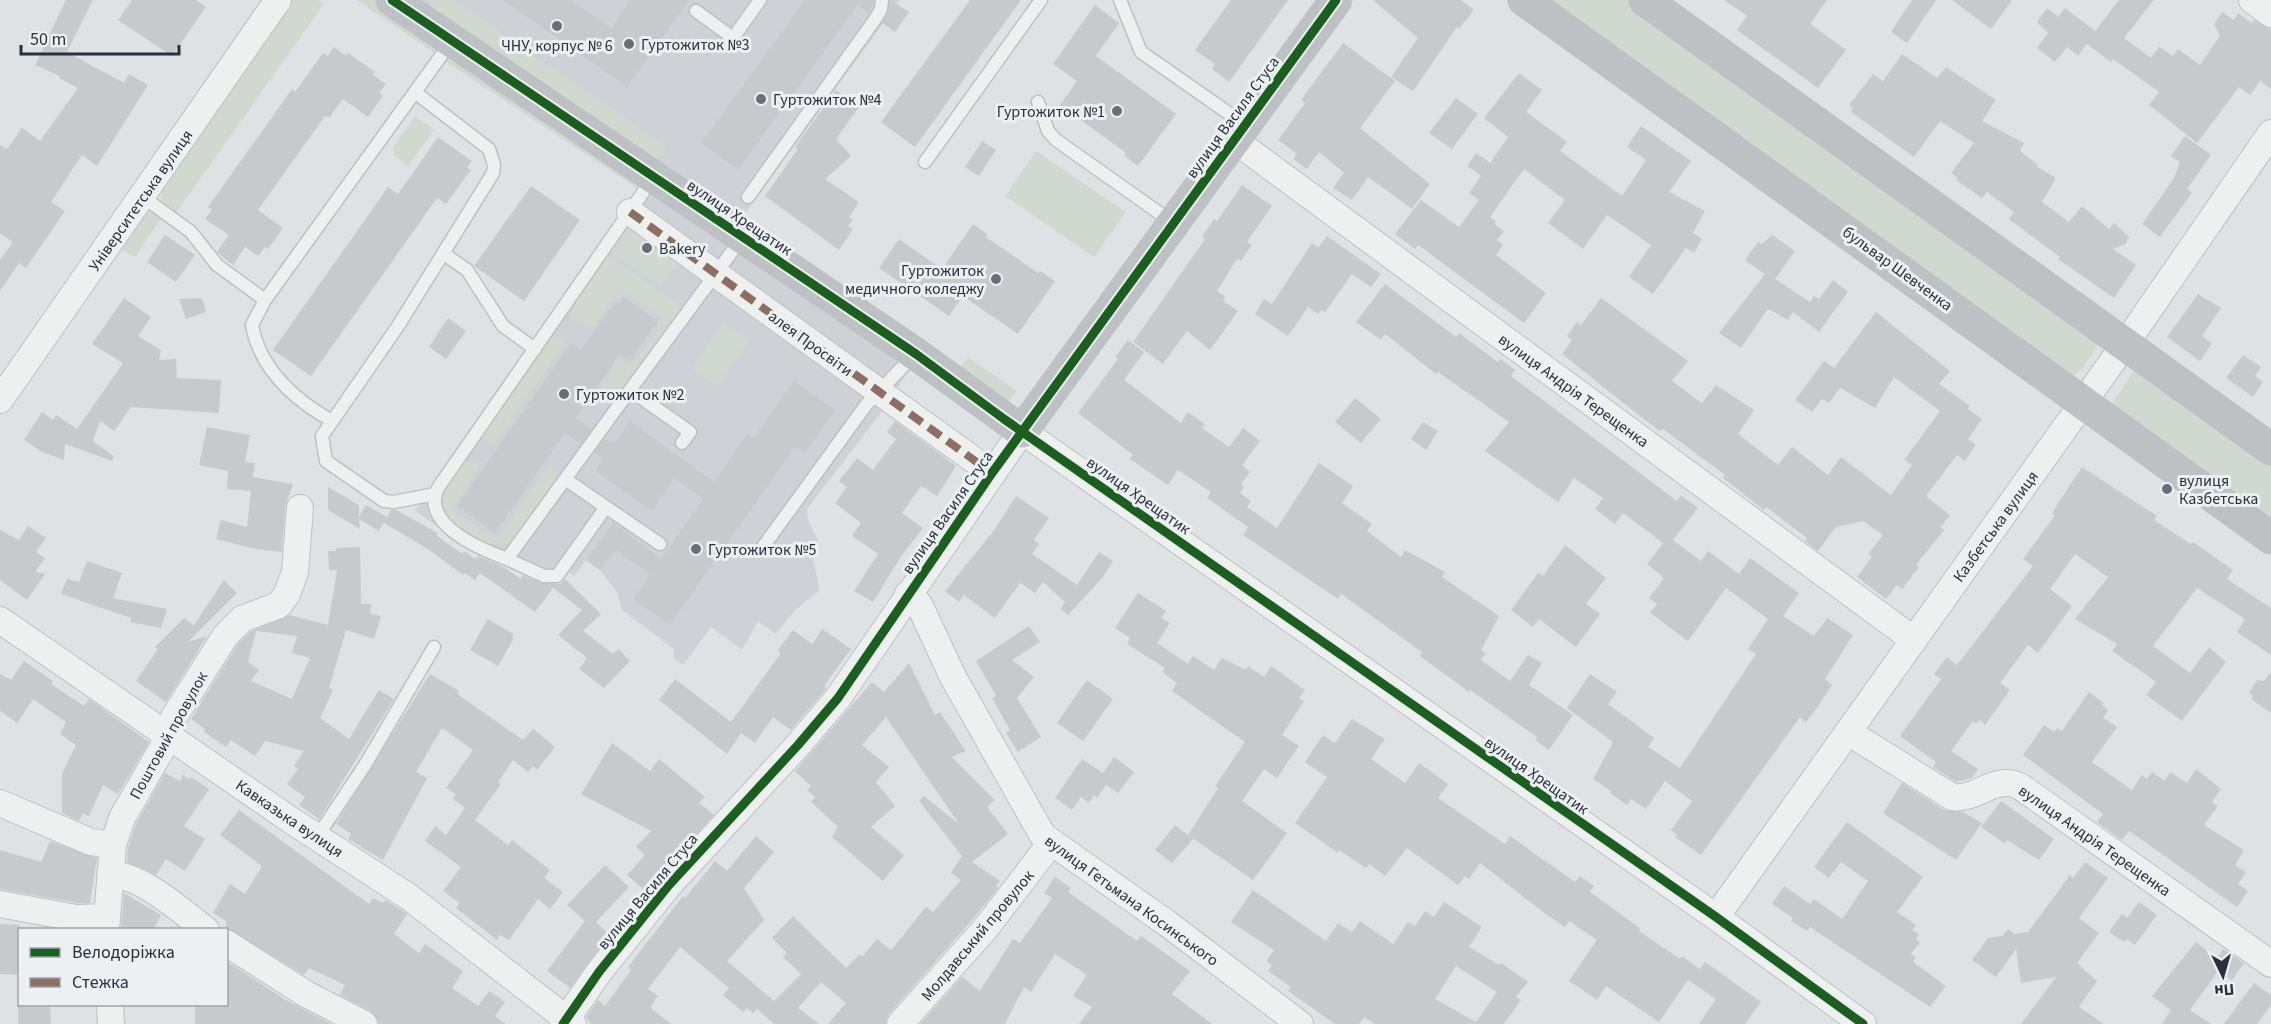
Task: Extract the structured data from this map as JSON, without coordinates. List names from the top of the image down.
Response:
{
  "streets": {
    "main road": ["вулиця Василя Стуса", "вулиця Хрещатик", "бульвар Шевченка"],
    "street": [
      "Університетська вулиця",
      "алея Просвіти",
      "вулиця Андрія Терещенка",
      "Казбетська вулиця",
      "Поштовий провулок",
      "Кавказька вулиця",
      "вулиця Гетьмана Косинського",
      "Молдавський провулок"
    ]
  },
  "crossings": [
    ["вулиця Василя Стуса", "вулиця Хрещатик"],
    ["вулиця Василя Стуса", "алея Просвіти"],
    ["вулиця Василя Стуса", "вулиця Андрія Терещенка"],
    ["вулиця Василя Стуса", "Кавказька вулиця"],
    ["вулиця Василя Стуса", "вулиця Гетьмана Косинського"],
    ["вулиця Хрещатик", "Казбетська вулиця"],
    ["бульвар Шевченка", "Казбетська вулиця"],
    ["вулиця Андрія Терещенка", "Казбетська вулиця"],
    ["Поштовий провулок", "Кавказька вулиця"],
    ["вулиця Гетьмана Косинського", "Молдавський провулок"]
  ],
  "places": [
    "ЧНУ, корпус № 6",
    "Гуртожиток №3",
    "Гуртожиток №4",
    "Гуртожиток №1",
    "Bakery",
    "Гуртожиток медичного коледжу",
    "Гуртожиток №2",
    "вулиця Казбетська",
    "Гуртожиток №5"
  ],
  "legend": ["Велодоріжка", "Стежка"],
  "scale_bar": "50 m",
  "north": "bottom"
}
